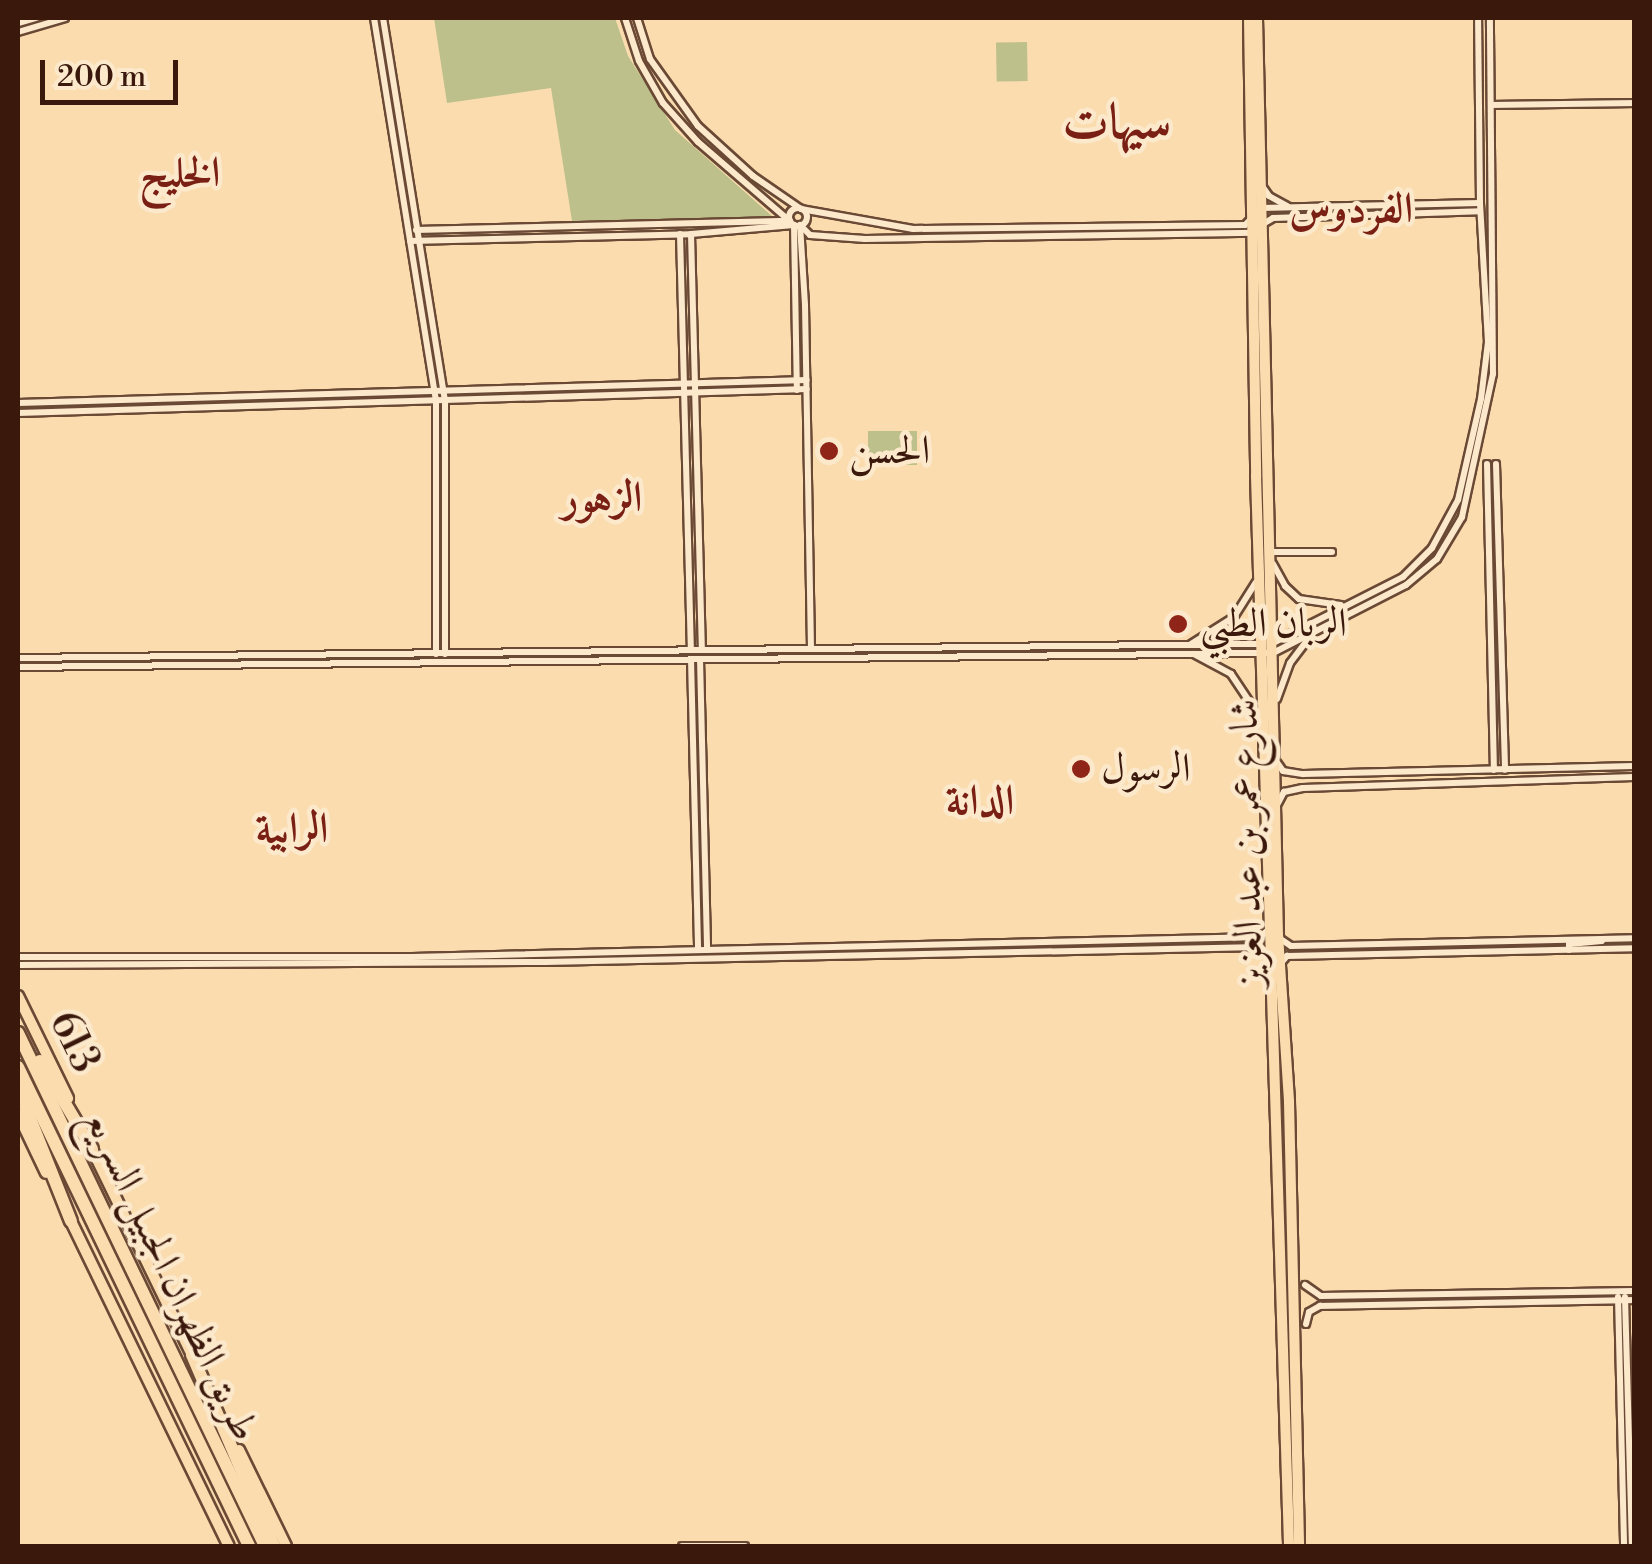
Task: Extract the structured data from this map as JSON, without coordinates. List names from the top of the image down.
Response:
{
  "streets": {
    "highway": ["613", "طريق الظهران الجبيل السريع"],
    "main road": ["شارع عمر بن عبد العزيز"]
  },
  "districts": [
    "سيهات",
    "الخليج",
    "الفردوس",
    "الزهور",
    "الدانة",
    "الرابية"
  ],
  "places": ["الحسن", "الربان الطبي", "الرسول"],
  "scale_bar": "200 m"
}
